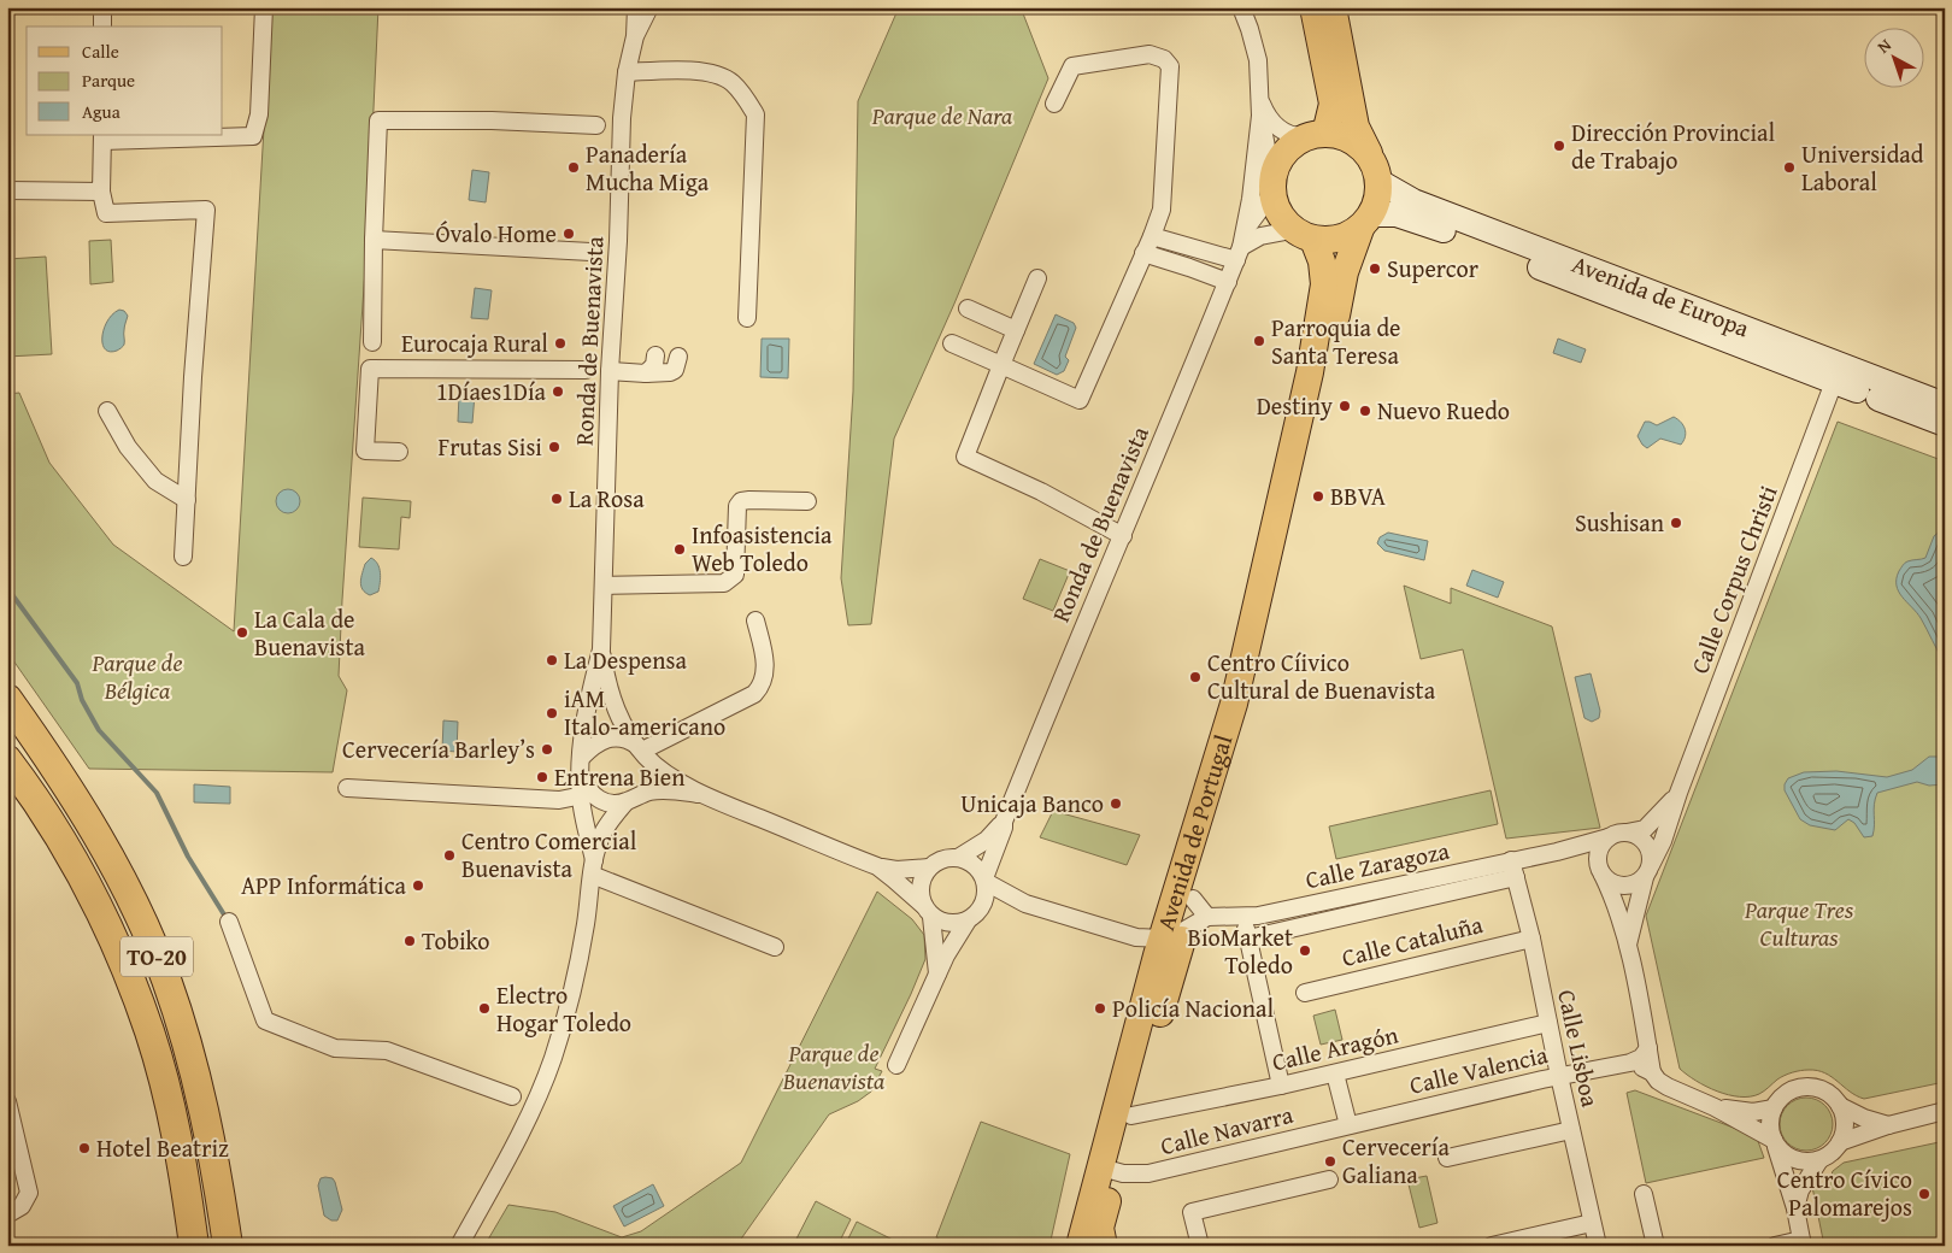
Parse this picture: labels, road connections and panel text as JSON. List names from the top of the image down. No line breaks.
{"streets":{"highway":["TO-20"],"main road":["Avenida de Europa","Avenida de Portugal"],"street":["Ronda de Buenavista","Calle Corpus Christi","Calle Zaragoza","Calle Cataluña","Calle Aragón","Calle Lisboa","Calle Valencia","Calle Navarra"]},"crossings":[["Avenida de Europa","Ronda de Buenavista"],["Avenida de Europa","Calle Corpus Christi"],["Avenida de Europa","Avenida de Portugal"],["Ronda de Buenavista","Avenida de Portugal"],["Calle Corpus Christi","Calle Zaragoza"],["Avenida de Portugal","Calle Zaragoza"],["Avenida de Portugal","Calle Aragón"],["Avenida de Portugal","Calle Navarra"],["Calle Zaragoza","Calle Lisboa"],["Calle Cataluña","Calle Lisboa"],["Calle Aragón","Calle Lisboa"],["Calle Lisboa","Calle Valencia"],["Calle Valencia","Calle Navarra"]],"parks":["Parque de Nara","Parque de Bélgica","Parque Tres Culturas","Parque de Buenavista"],"places":["Dirección Provincial de Trabajo","Panadería Mucha Miga","Universidad Laboral","Óvalo Home","Supercor","Parroquia de Santa Teresa","Eurocaja Rural","1Díaes1Día","Destiny","Nuevo Ruedo","Frutas Sisi","BBVA","La Rosa","Sushisan","Infoasistencia Web Toledo","La Cala de Buenavista","La Despensa","Centro Cíivico Cultural de Buenavista","iAM Italo-americano","Cervecería Barley’s","Entrena Bien","Unicaja Banco","Centro Comercial Buenavista","APP Informática","Tobiko","BioMarket Toledo","Electro Hogar Toledo","Policía Nacional","Hotel Beatriz","Cervecería Galiana","Centro Cívico Palomarejos"],"legend":["Calle","Parque","Agua"],"north":"top left"}
